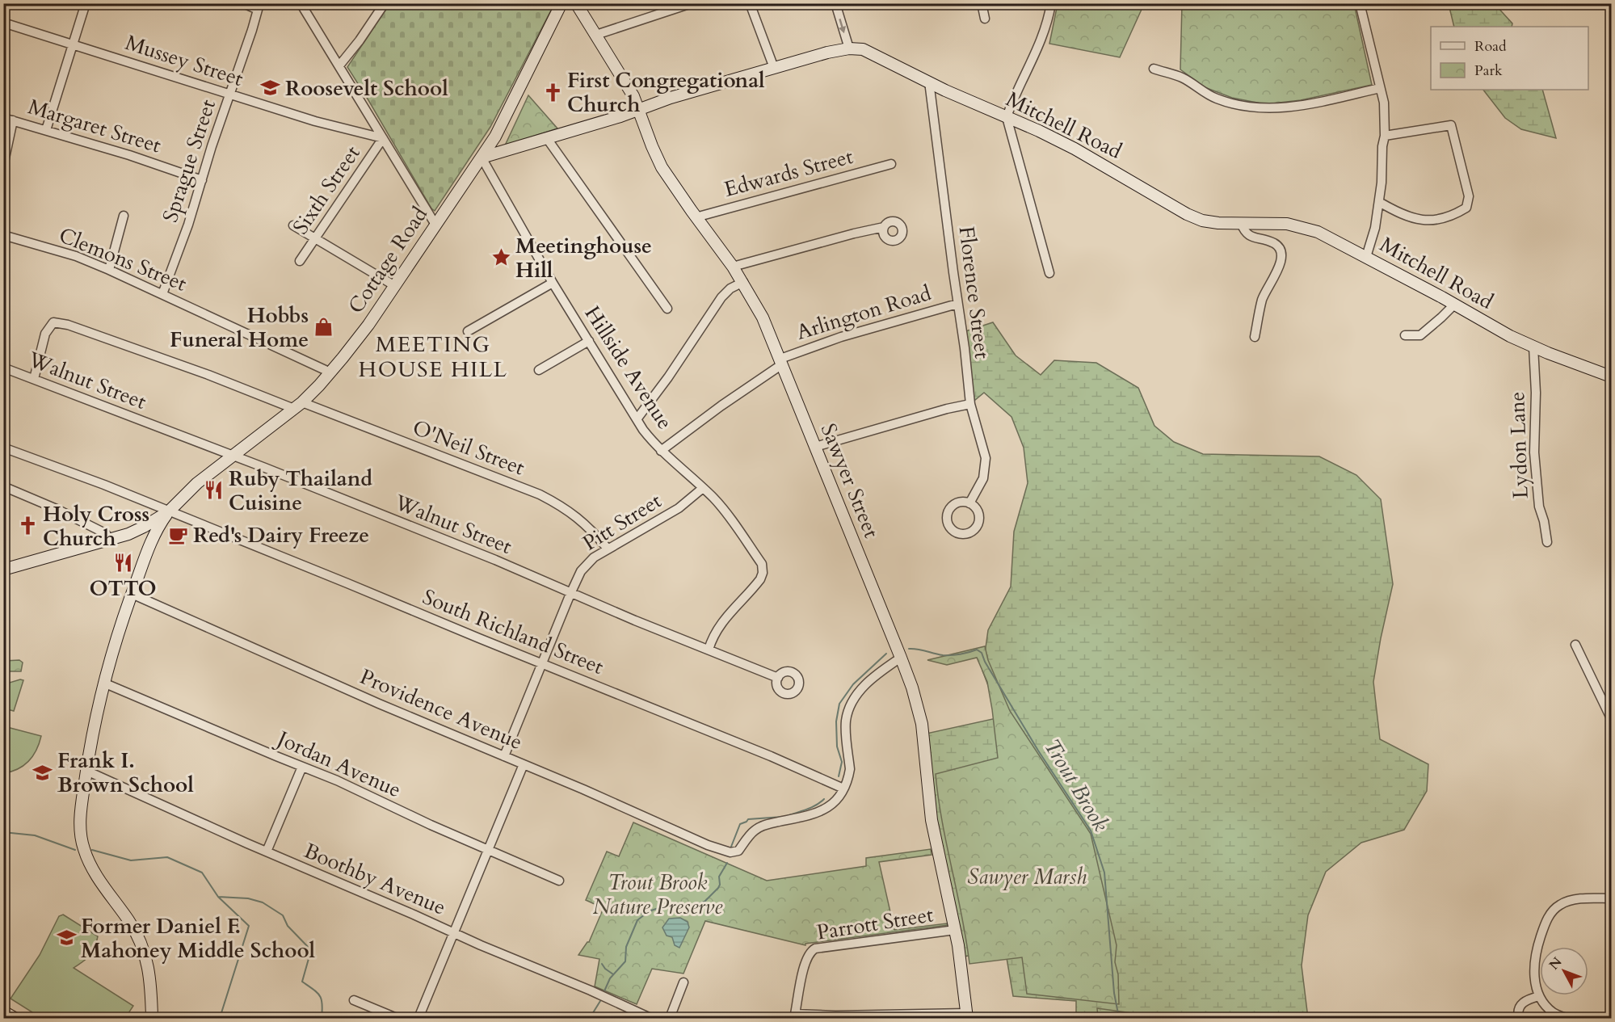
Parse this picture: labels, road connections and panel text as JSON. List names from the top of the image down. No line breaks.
{"streets":{"street":["Mussey Street","Mitchell Road","Margaret Street","Sprague Street","Edwards Street","Sixth Street","Clemons Street","Cottage Road","Florence Street","Arlington Road","Hillside Avenue","Walnut Street","Lydon Lane","O'Neil Street","Sawyer Street","Pitt Street","South Richland Street","Providence Avenue","Jordan Avenue","Boothby Avenue","Parrott Street"]},"crossings":[["Mussey Street","Sprague Street"],["Mussey Street","Sixth Street"],["Mitchell Road","Cottage Road"],["Mitchell Road","Florence Street"],["Mitchell Road","Hillside Avenue"],["Mitchell Road","Lydon Lane"],["Mitchell Road","Sawyer Street"],["Margaret Street","Sprague Street"],["Sprague Street","Clemons Street"],["Edwards Street","Sawyer Street"],["Clemons Street","Cottage Road"],["Cottage Road","Hillside Avenue"],["Cottage Road","Walnut Street"],["Cottage Road","O'Neil Street"],["Cottage Road","South Richland Street"],["Florence Street","Arlington Road"],["Arlington Road","Hillside Avenue"],["Arlington Road","Sawyer Street"],["Hillside Avenue","Walnut Street"],["Hillside Avenue","Pitt Street"],["Walnut Street","O'Neil Street"],["Walnut Street","Pitt Street"],["O'Neil Street","Pitt Street"],["Sawyer Street","Parrott Street"],["Pitt Street","South Richland Street"],["Pitt Street","Providence Avenue"],["South Richland Street","Providence Avenue"]],"districts":["MEETING HOUSE HILL"],"water":["Trout Brook"],"parks":["Sawyer Marsh","Trout Brook Nature Preserve"],"places":{"school or university":["Roosevelt School","Frank I. Brown School","Former Daniel F. Mahoney Middle School"],"church":["First Congregational Church","Holy Cross Church"],"place":["Meetinghouse Hill"],"shop":["Hobbs Funeral Home"],"restaurant":["Ruby Thailand Cuisine","OTTO"],"cafe":["Red's Dairy Freeze"]},"legend":["Road","Park"],"north":"top left"}
